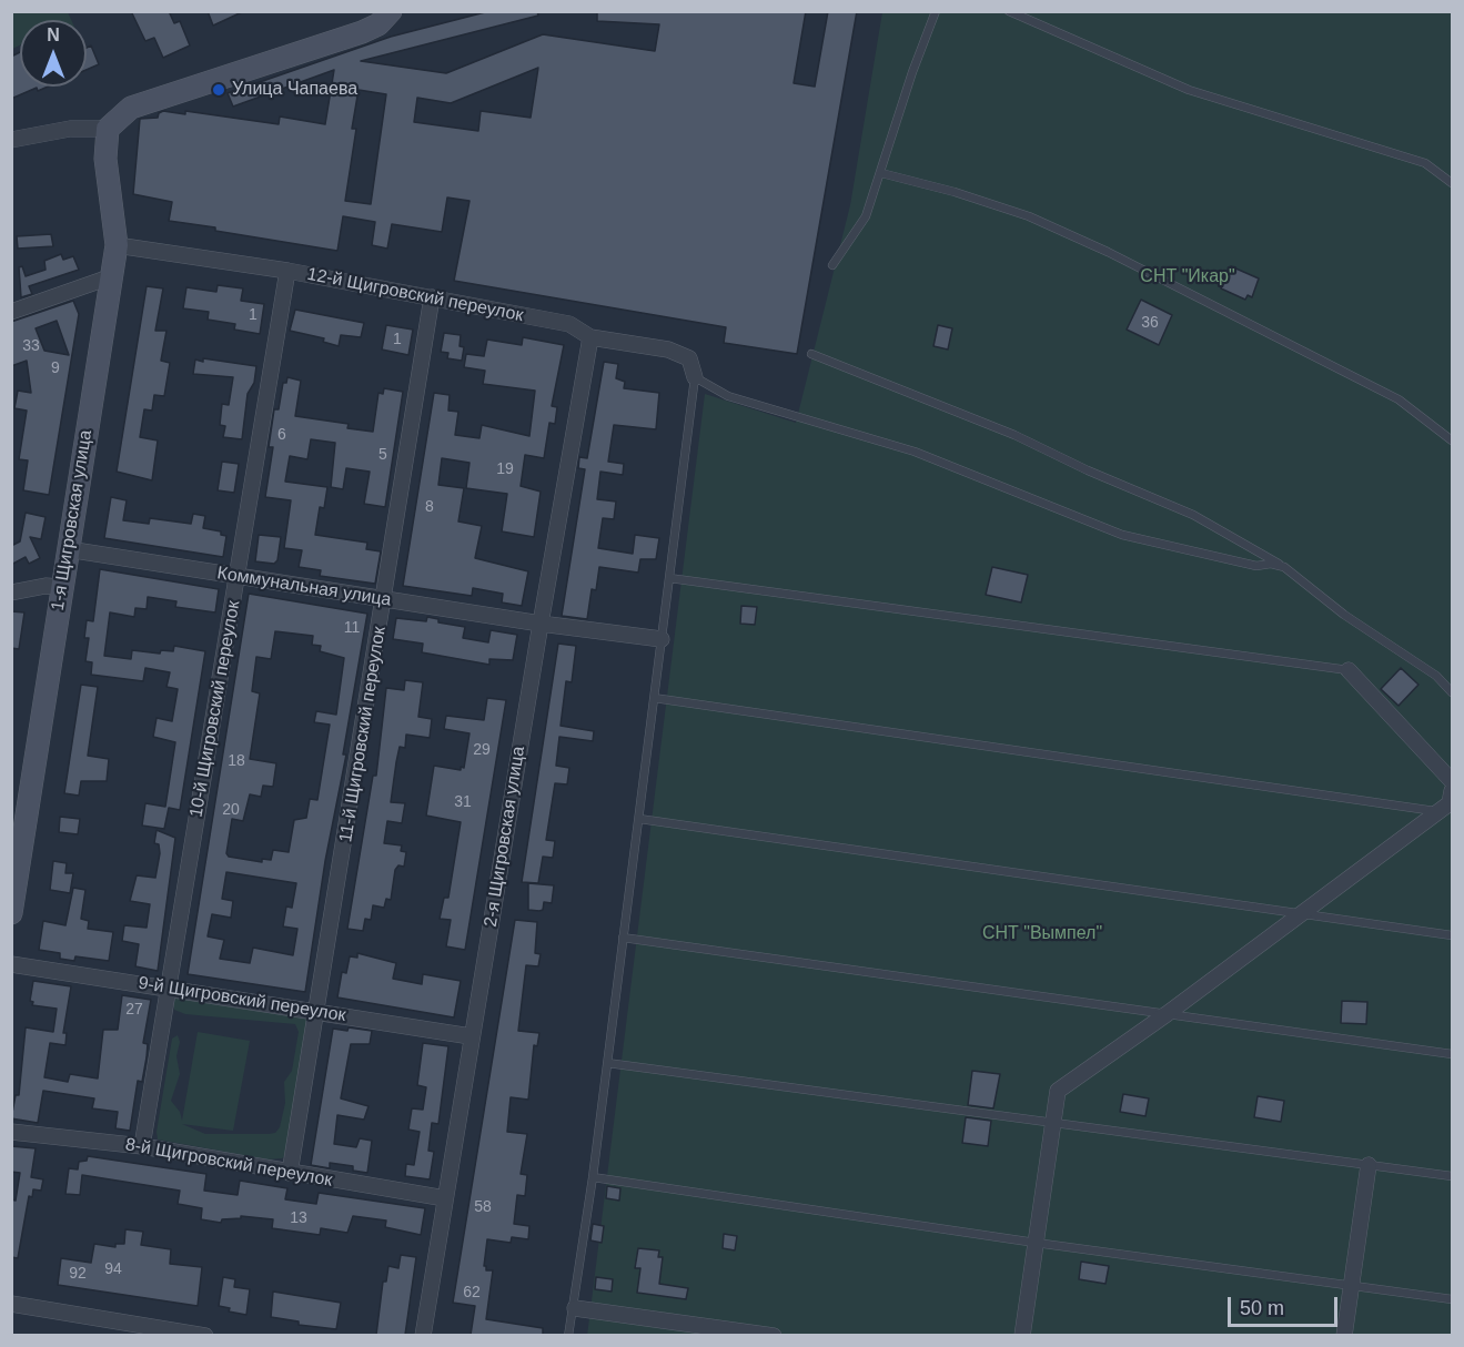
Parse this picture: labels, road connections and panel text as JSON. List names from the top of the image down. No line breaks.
{"streets":{"street":["12-й Щигровский переулок","1-я Щигровская улица","Коммунальная улица","10-й Щигровский переулок","11-й Щигровский переулок","2-я Щигровская улица","9-й Щигровский переулок","8-й Щигровский переулок"]},"crossings":[["12-й Щигровский переулок","1-я Щигровская улица"],["12-й Щигровский переулок","10-й Щигровский переулок"],["12-й Щигровский переулок","11-й Щигровский переулок"],["12-й Щигровский переулок","2-я Щигровская улица"],["1-я Щигровская улица","Коммунальная улица"],["Коммунальная улица","10-й Щигровский переулок"],["Коммунальная улица","11-й Щигровский переулок"],["Коммунальная улица","2-я Щигровская улица"],["10-й Щигровский переулок","9-й Щигровский переулок"],["10-й Щигровский переулок","8-й Щигровский переулок"],["11-й Щигровский переулок","9-й Щигровский переулок"],["11-й Щигровский переулок","8-й Щигровский переулок"],["2-я Щигровская улица","9-й Щигровский переулок"],["2-я Щигровская улица","8-й Щигровский переулок"]],"parks":["СНТ \"Икар\"","СНТ \"Вымпел\""],"places":["Улица Чапаева"],"house_numbers":["1","36","1","33","9","6","5","19","8","11","29","18","31","20","27","58","13","94","92","62"],"scale_bar":"50 m","north":"top"}
